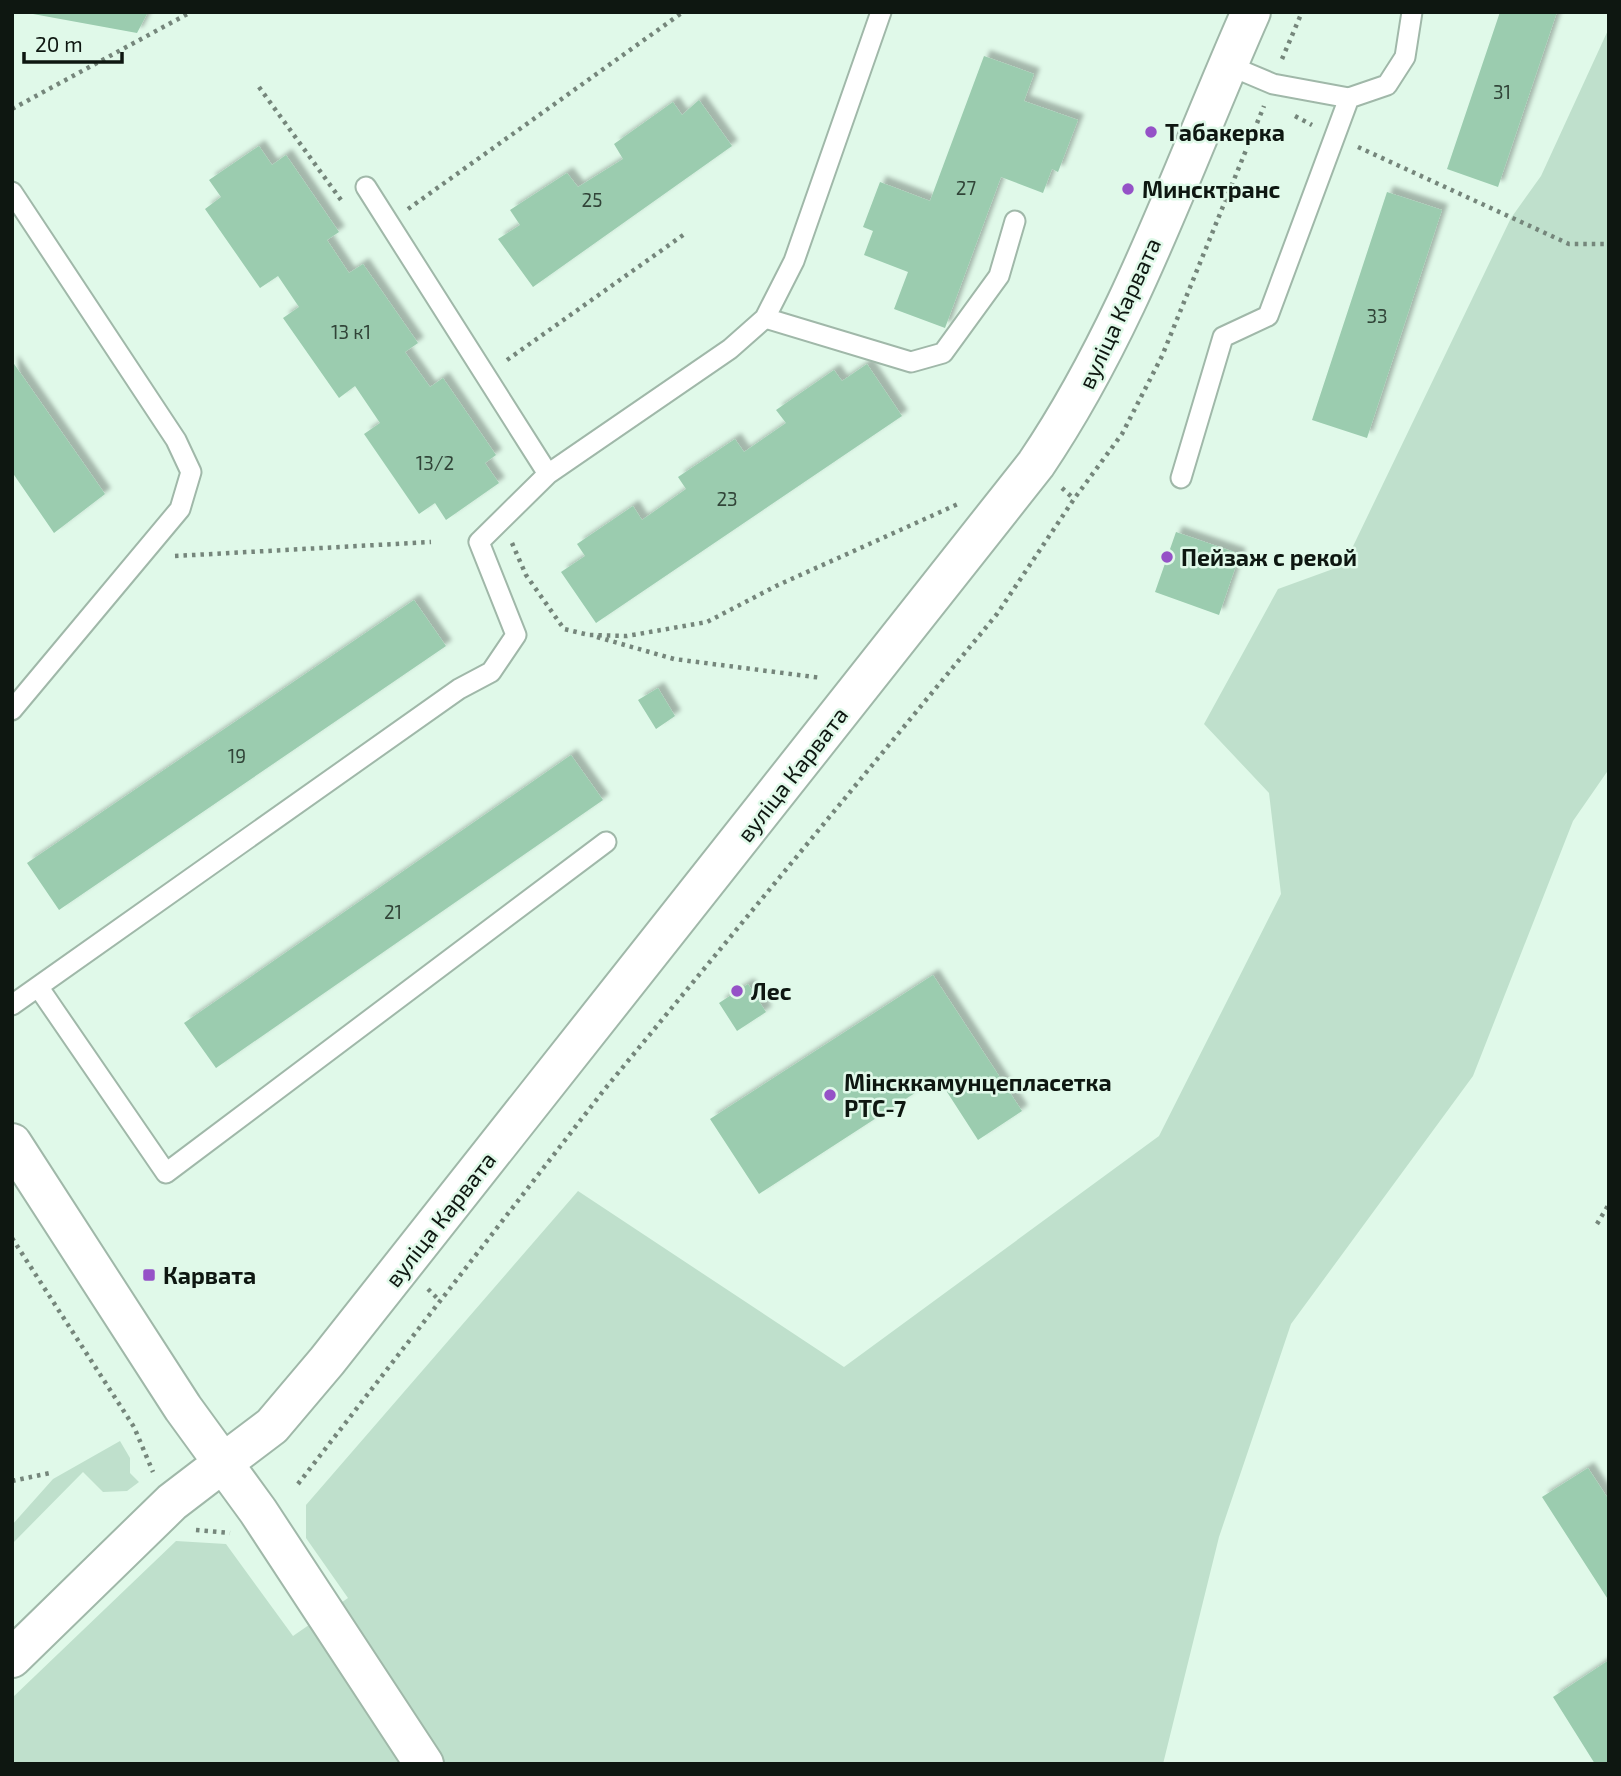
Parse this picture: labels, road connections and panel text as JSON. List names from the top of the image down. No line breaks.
{"streets":{"street":["вуліца Карвата"]},"places":{"other":["Табакерка","Минсктранс","Пейзаж с рекой","Лес","Мінсккамунцепласетка РТС-7"],"transit":["Карвата"]},"house_numbers":["31","27","25","33","13 к1","13/2","23","19","21"],"scale_bar":"20 m"}
